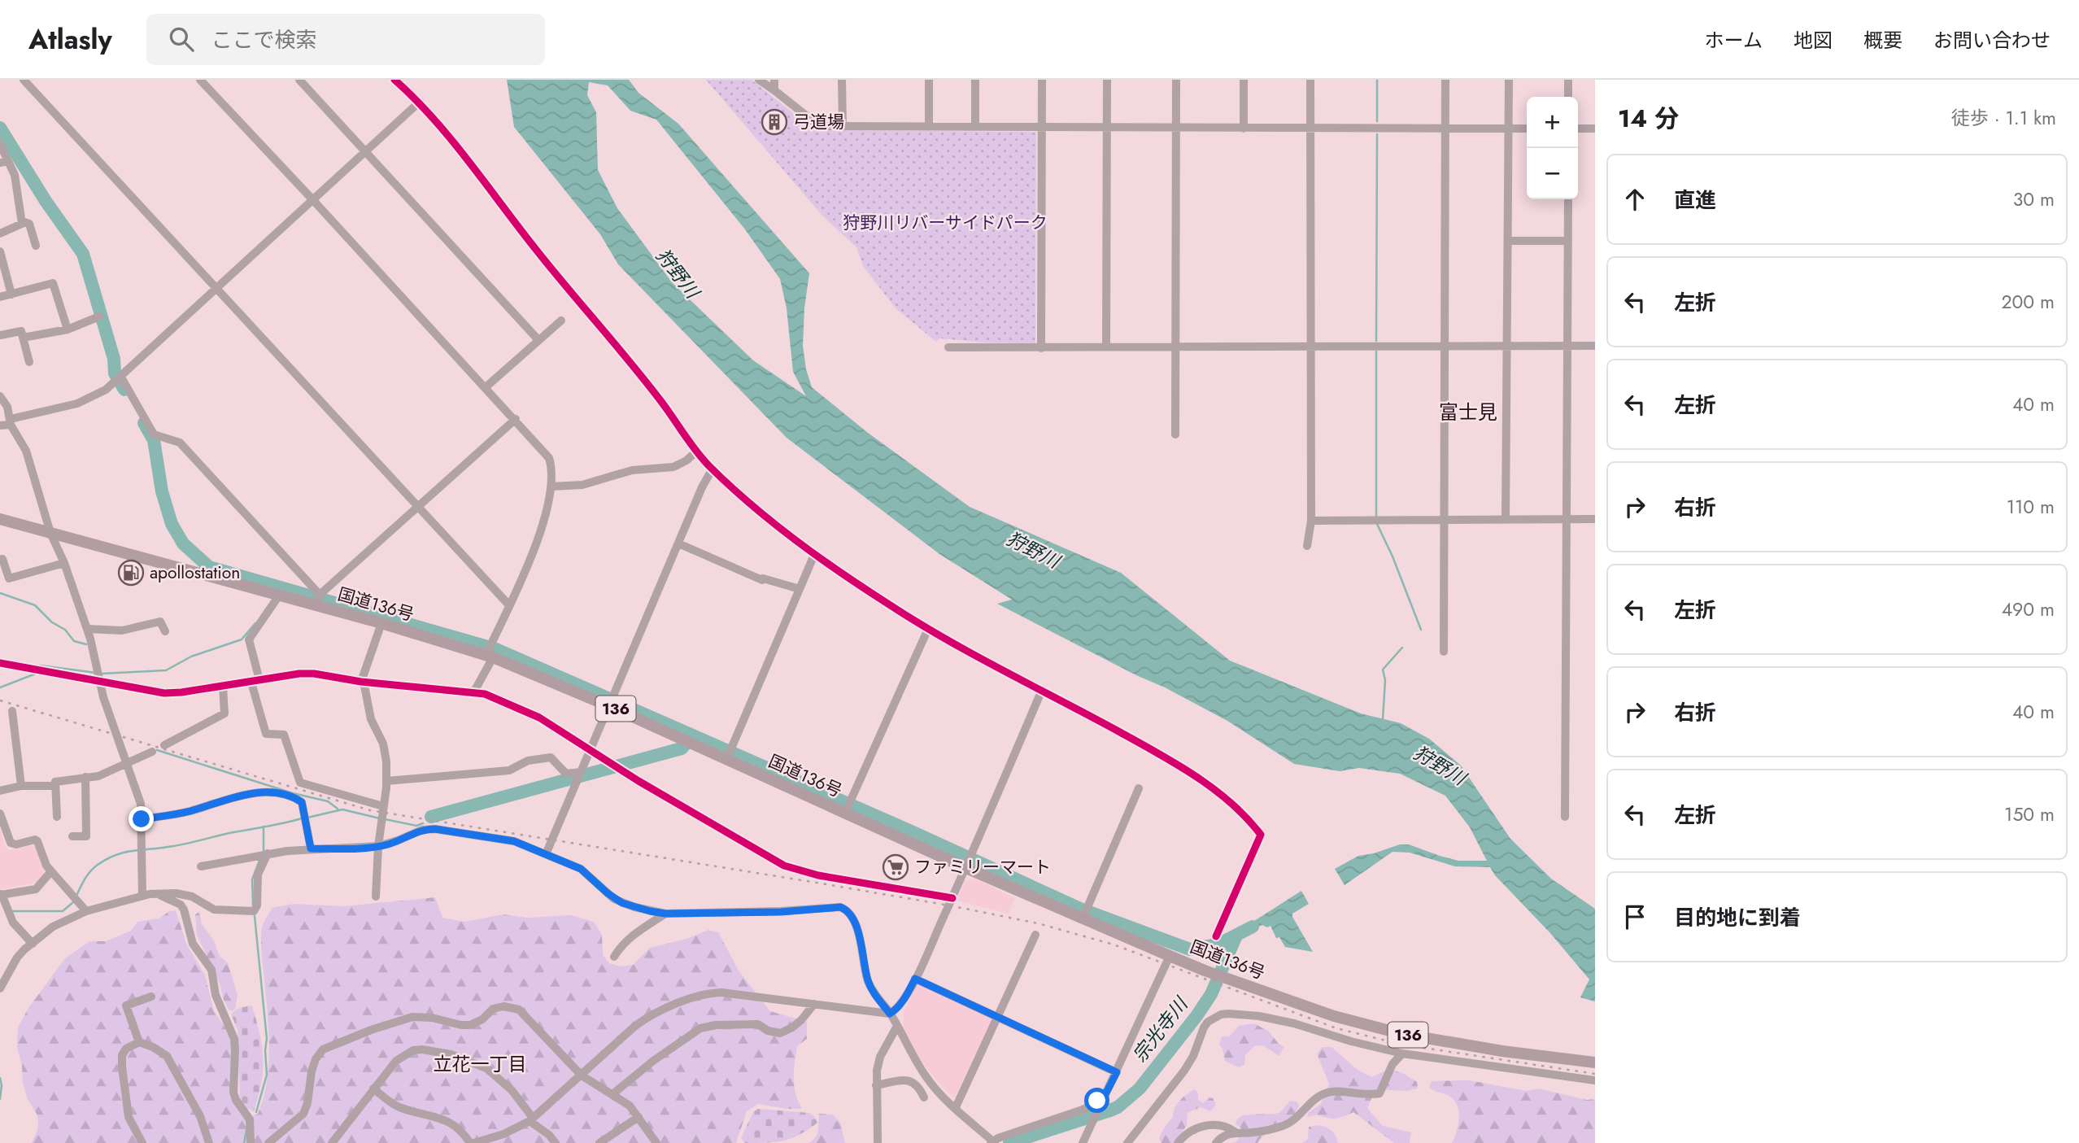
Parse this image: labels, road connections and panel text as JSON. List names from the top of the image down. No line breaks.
{"streets":{"highway":["国道136号","136"]},"districts":["富士見","立花一丁目"],"water":["狩野川","宗光寺川"],"parks":["狩野川リバーサイドパーク"],"places":{"building":["弓道場"],"fuel station":["apollostation"],"supermarket":["ファミリーマート"]},"page":{"header":"Atlasly","search":"ここで検索","nav":["ホーム","地図","概要","お問い合わせ"],"heading":["14 分","徒歩 · 1.1 km"],"map_buttons":["+","−"],"list":[["直進","30 m"],["左折","200 m"],["左折","40 m"],["右折","110 m"],["左折","490 m"],["右折","40 m"],["左折","150 m"],"目的地に到着"]}}
